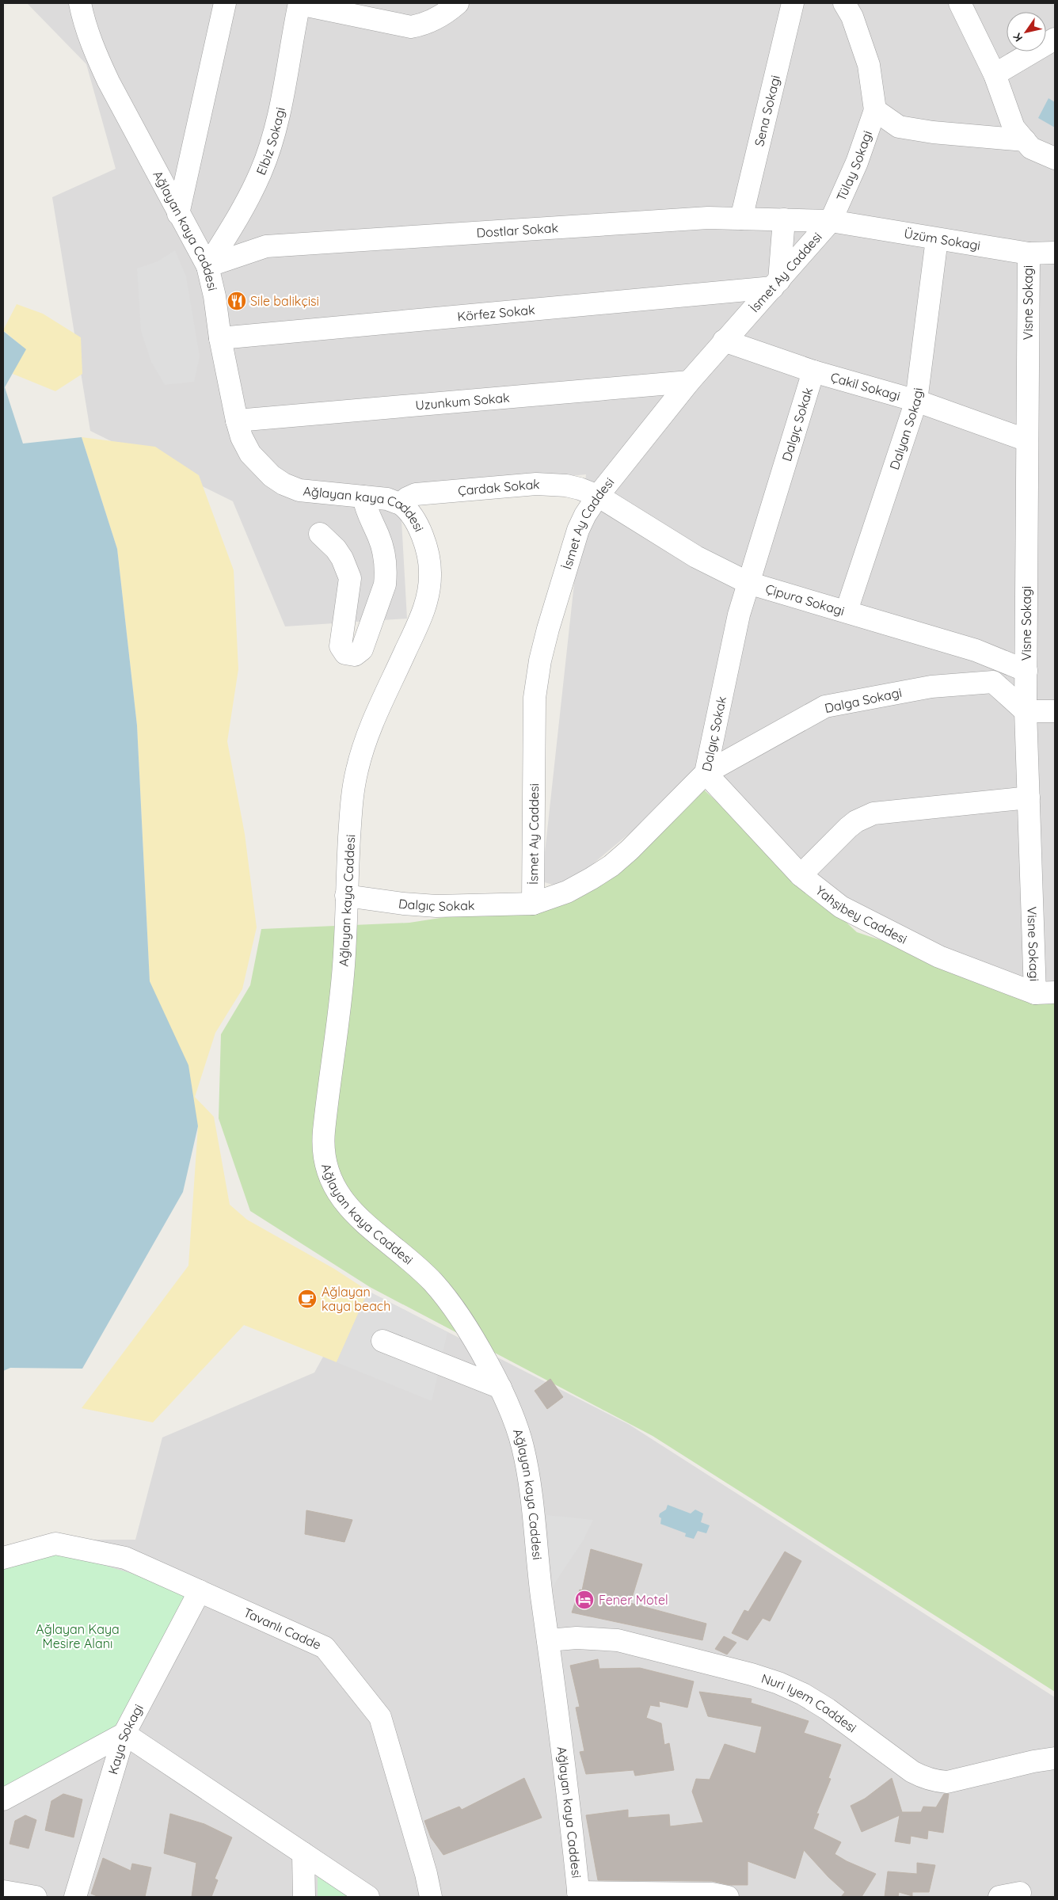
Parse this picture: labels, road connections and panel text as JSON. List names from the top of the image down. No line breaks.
{"streets":{"street":["Sena Sokagi","Elbiz Sokagi","Tülay Sokagi","Dostlar Sokak","Ağlayan kaya Caddesi","Üzüm Sokagi","İsmet Ay Caddesi","Visne Sokagi","Körfez Sokak","Çakil Sokagi","Uzunkum Sokak","Dalgıç Sokak","Dalyan Sokagi","Çardak Sokak","Çipura Sokagi","Dalga Sokagi","Yahşibey Caddesi","Tavanlı Cadde","Nuri Iyem Caddesi","Kaya Sokagi"]},"crossings":[["Sena Sokagi","Dostlar Sokak"],["Elbiz Sokagi","Dostlar Sokak"],["Elbiz Sokagi","Ağlayan kaya Caddesi"],["Tülay Sokagi","Dostlar Sokak"],["Tülay Sokagi","Üzüm Sokagi"],["Tülay Sokagi","İsmet Ay Caddesi"],["Dostlar Sokak","Ağlayan kaya Caddesi"],["Dostlar Sokak","Üzüm Sokagi"],["Dostlar Sokak","İsmet Ay Caddesi"],["Ağlayan kaya Caddesi","Körfez Sokak"],["Ağlayan kaya Caddesi","Uzunkum Sokak"],["Ağlayan kaya Caddesi","Dalgıç Sokak"],["Ağlayan kaya Caddesi","Çardak Sokak"],["Ağlayan kaya Caddesi","Nuri Iyem Caddesi"],["Üzüm Sokagi","İsmet Ay Caddesi"],["Üzüm Sokagi","Visne Sokagi"],["Üzüm Sokagi","Dalyan Sokagi"],["İsmet Ay Caddesi","Körfez Sokak"],["İsmet Ay Caddesi","Çakil Sokagi"],["İsmet Ay Caddesi","Uzunkum Sokak"],["İsmet Ay Caddesi","Dalgıç Sokak"],["İsmet Ay Caddesi","Çardak Sokak"],["İsmet Ay Caddesi","Çipura Sokagi"],["Visne Sokagi","Çakil Sokagi"],["Visne Sokagi","Çipura Sokagi"],["Visne Sokagi","Dalga Sokagi"],["Visne Sokagi","Yahşibey Caddesi"],["Çakil Sokagi","Dalgıç Sokak"],["Çakil Sokagi","Dalyan Sokagi"],["Dalgıç Sokak","Çipura Sokagi"],["Dalgıç Sokak","Dalga Sokagi"],["Dalgıç Sokak","Yahşibey Caddesi"],["Dalyan Sokagi","Çipura Sokagi"],["Çardak Sokak","Çipura Sokagi"],["Dalga Sokagi","Yahşibey Caddesi"],["Tavanlı Cadde","Kaya Sokagi"]],"parks":["Ağlayan Kaya Mesire Alanı"],"places":{"restaurant":["Sile balikçisi"],"cafe":["Ağlayan kaya beach"],"hotel":["Fener Motel"]},"north":"bottom left"}
